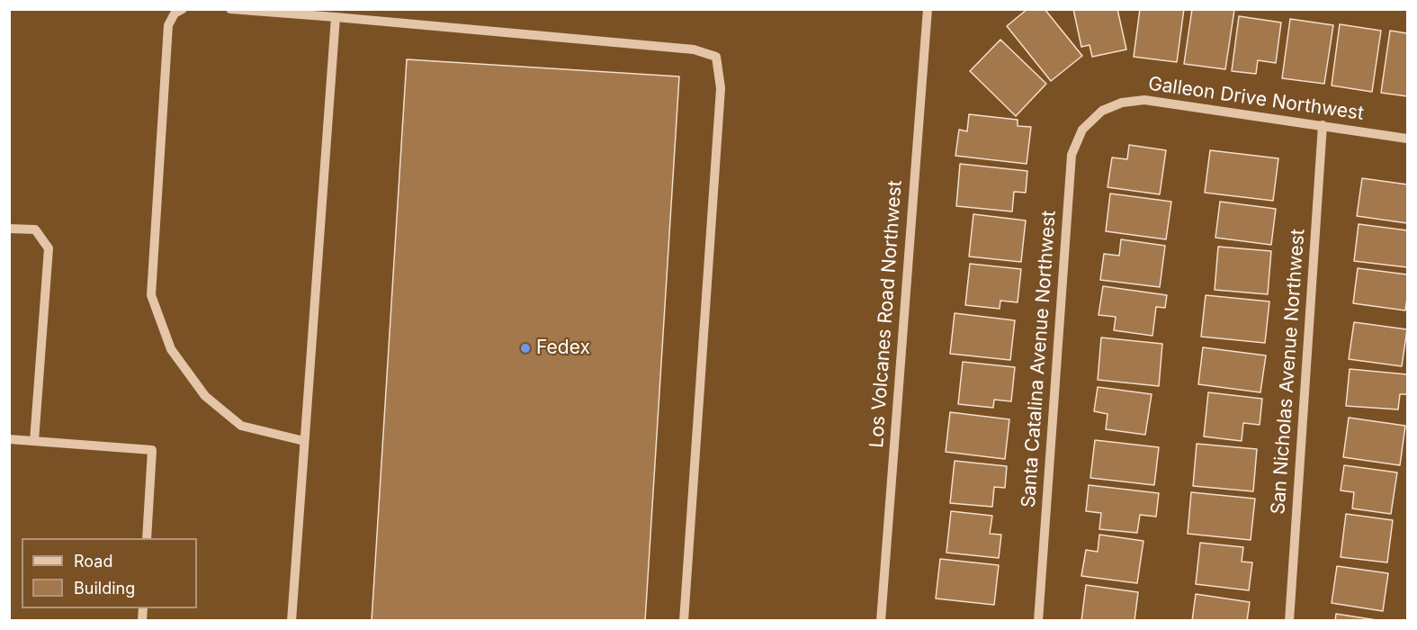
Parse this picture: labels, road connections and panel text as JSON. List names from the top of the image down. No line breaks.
{"streets":{"street":["Galleon Drive Northwest","Los Volcanes Road Northwest","Santa Catalina Avenue Northwest","San Nicholas Avenue Northwest"]},"crossings":[["Galleon Drive Northwest","Santa Catalina Avenue Northwest"],["Galleon Drive Northwest","San Nicholas Avenue Northwest"]],"places":["Fedex"],"legend":["Road","Building"]}
